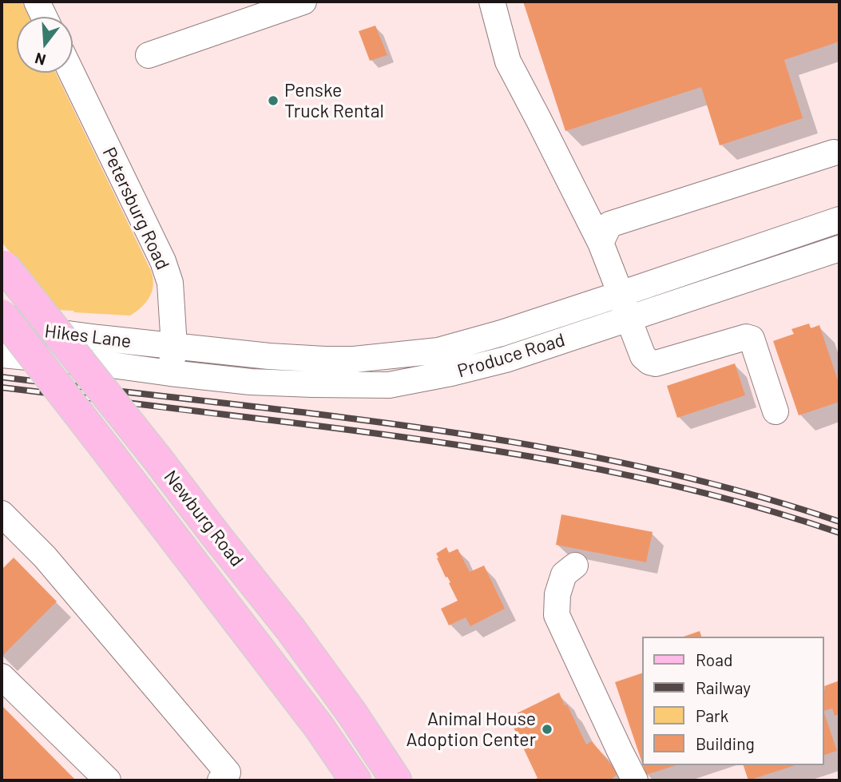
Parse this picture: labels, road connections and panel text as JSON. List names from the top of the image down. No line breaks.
{"streets":{"main road":["Newburg Road"],"street":["Petersburg Road","Hikes Lane","Produce Road"]},"crossings":[["Petersburg Road","Hikes Lane"],["Petersburg Road","Produce Road"],["Hikes Lane","Produce Road"]],"places":["Penske Truck Rental","Animal House Adoption Center"],"legend":["Road","Railway","Park","Building"],"north":"bottom"}
